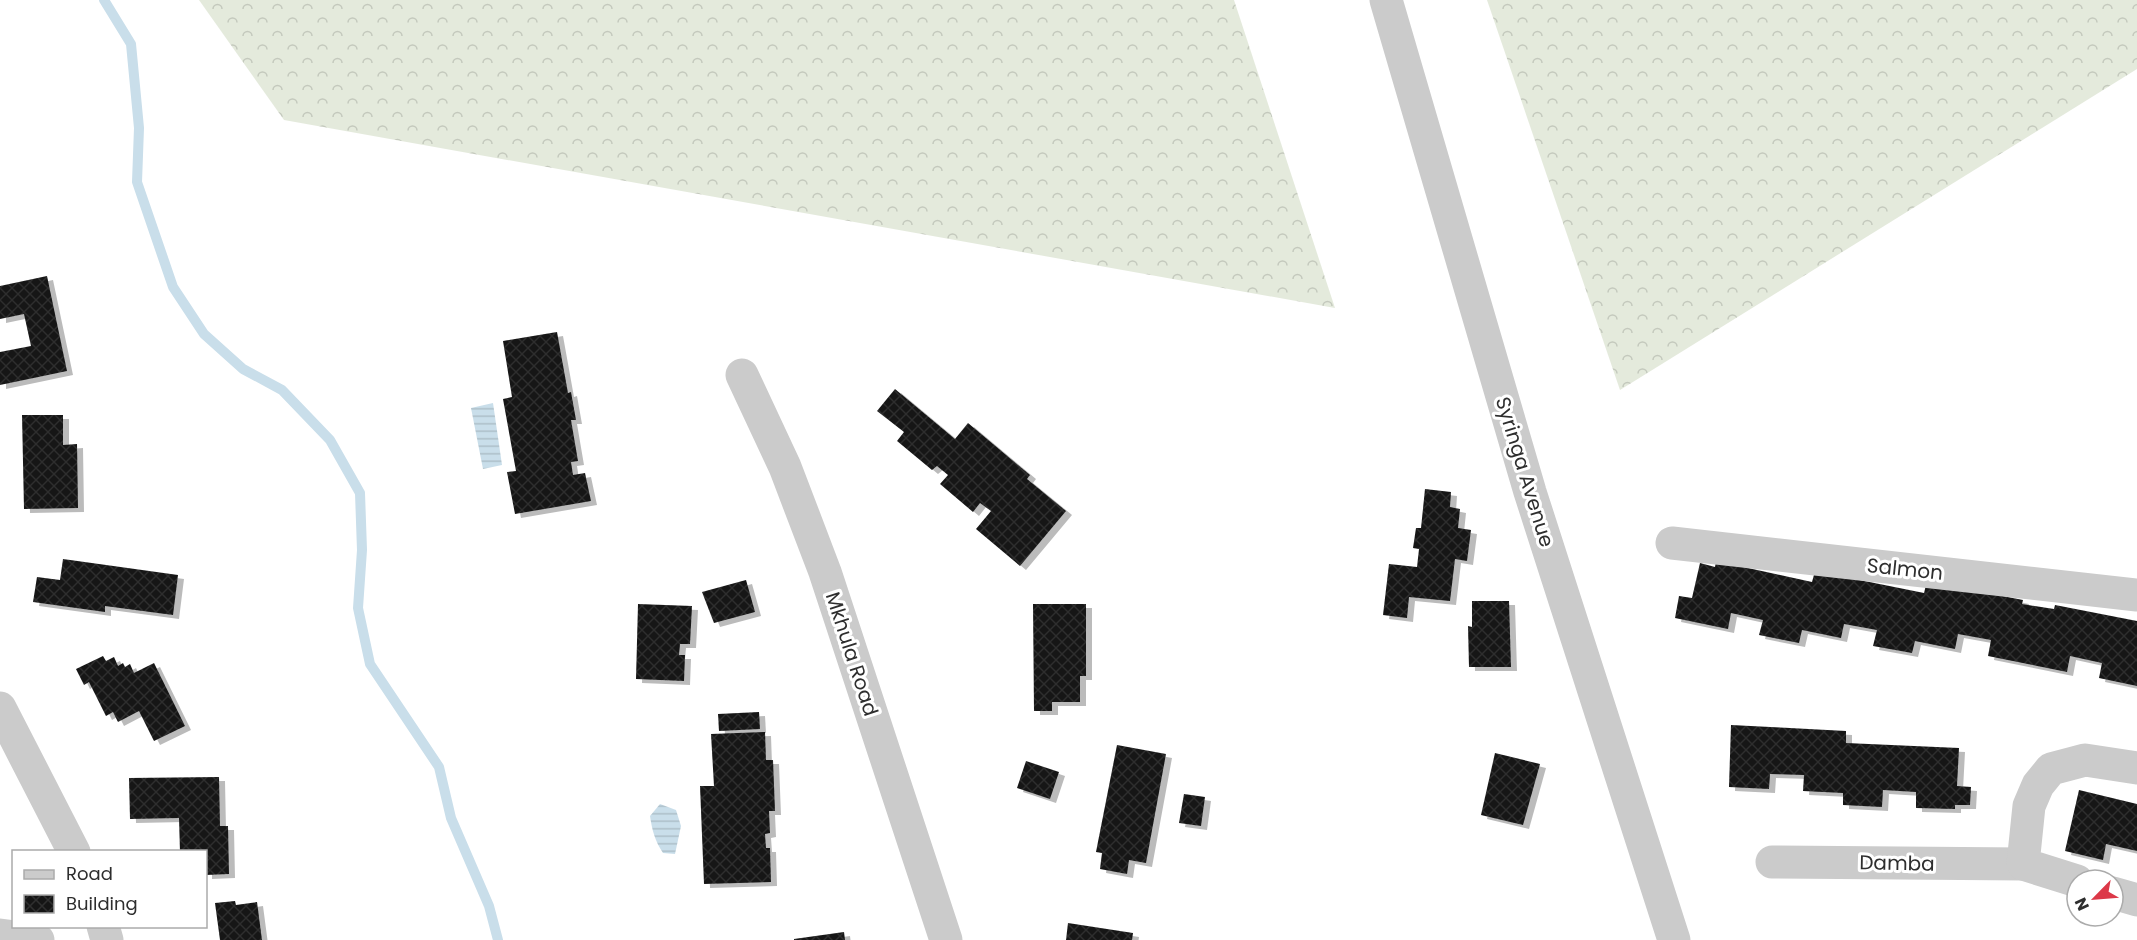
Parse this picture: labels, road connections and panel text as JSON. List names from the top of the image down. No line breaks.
{"streets":{"street":["Syringa Avenue","Salmon","Mkhula Road","Damba"]},"legend":["Road","Building"],"north":"bottom left"}
